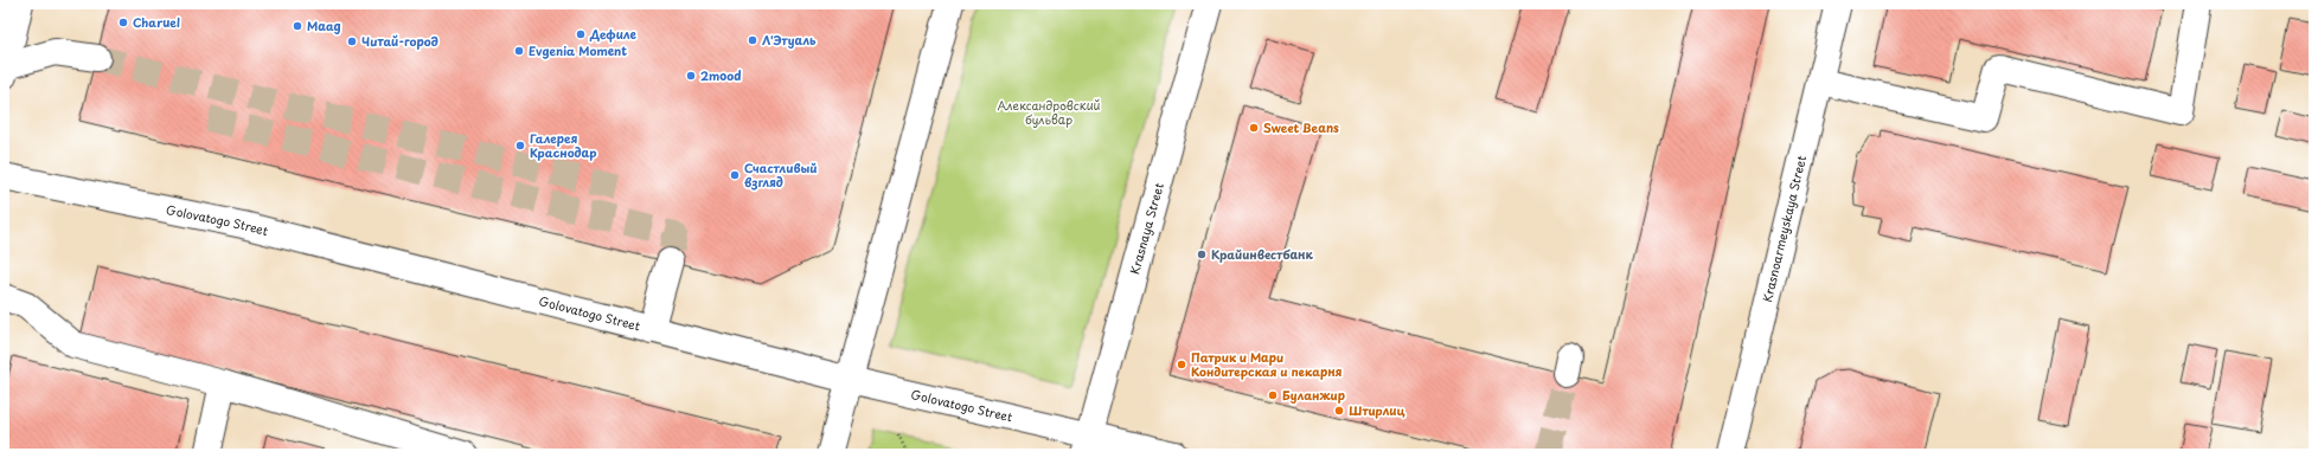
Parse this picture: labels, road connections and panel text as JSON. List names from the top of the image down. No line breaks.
{"streets":{"main road":["Golovatogo Street","Krasnaya Street","Krasnoarmeyskaya Street"]},"crossings":[["Golovatogo Street","Krasnaya Street"]],"parks":["Александровский бульвар"],"places":["Charuel","Maag","Дефиле","Л'Этуаль","Читай-город","Evgenia Moment","2mood","Sweet Beans","Галерея Краснодар","Счастливый взгляд","Крайинвестбанк","Патрик и Мари Кондитерская и пекарня","Буланжир","Штирлиц"]}
